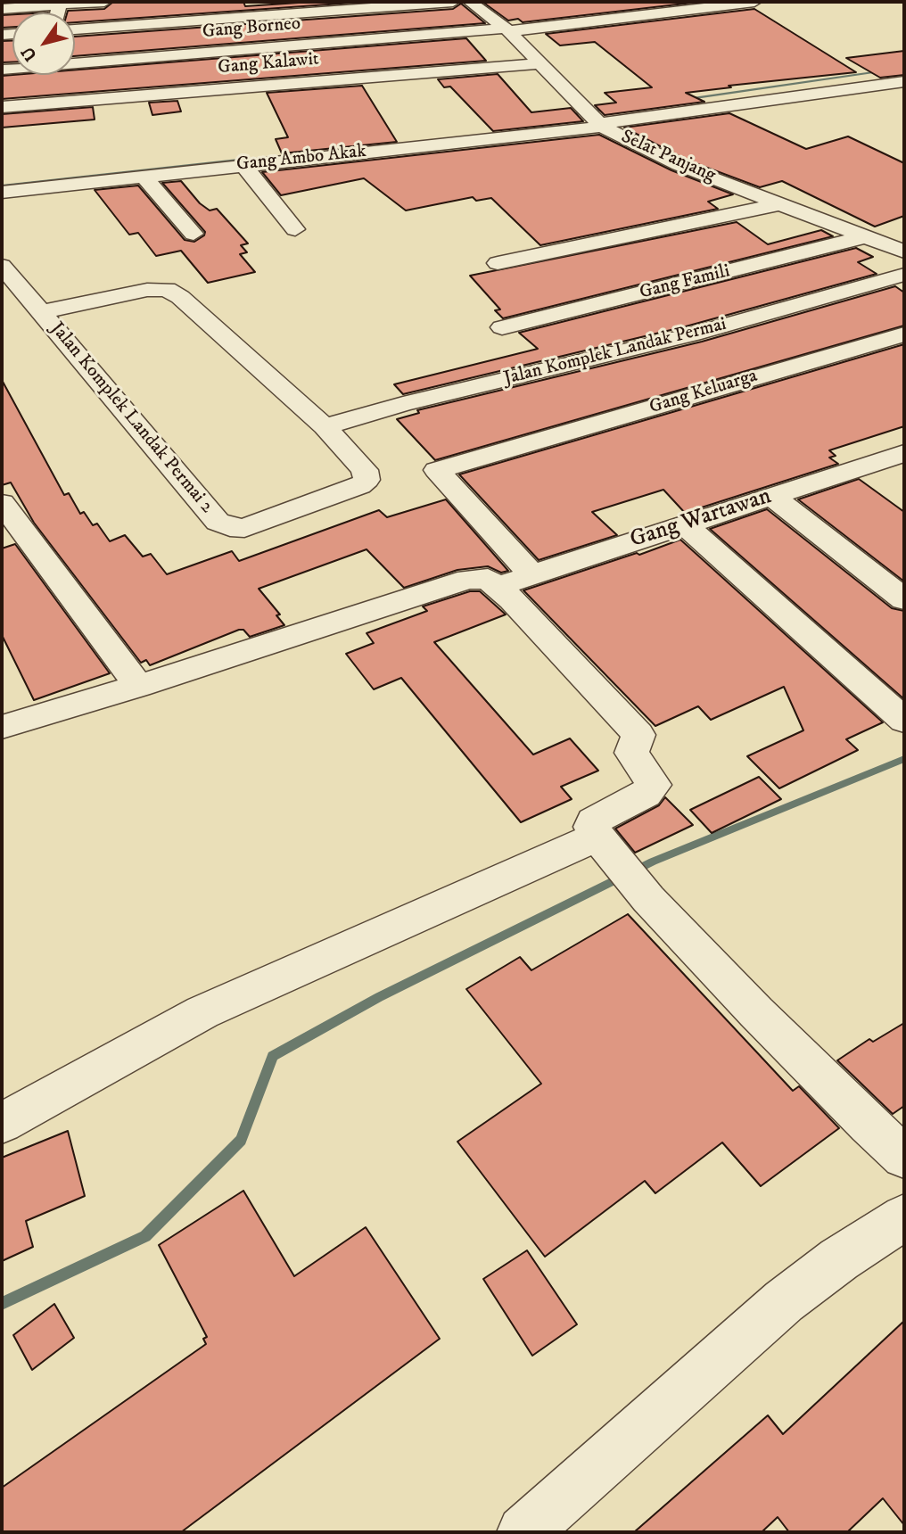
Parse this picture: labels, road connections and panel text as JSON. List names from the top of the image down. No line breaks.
{"streets":{"street":["Gang Borneo","Gang Kalawit","Selat Panjang","Gang Ambo Akak","Gang Famili","Jalan Komplek Landak Permai","Gang Keluarga","Jalan Komplek Landak Permai 2","Gang Wartawan"]},"crossings":[["Gang Borneo","Selat Panjang"],["Gang Kalawit","Selat Panjang"],["Selat Panjang","Gang Ambo Akak"],["Selat Panjang","Gang Famili"],["Jalan Komplek Landak Permai","Jalan Komplek Landak Permai 2"],["Gang Keluarga","Gang Wartawan"]],"north":"bottom left"}
